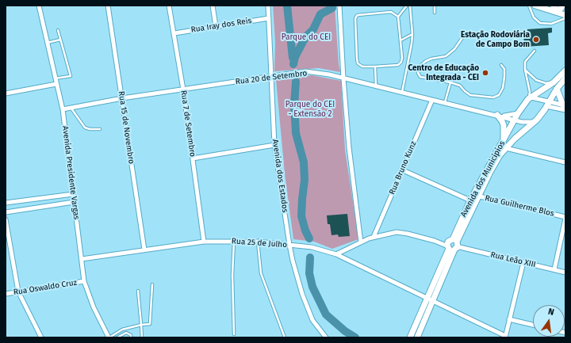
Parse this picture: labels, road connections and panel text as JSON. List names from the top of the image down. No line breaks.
{"streets":{"main road":["Avenida dos Municípios"],"street":["Rua Iray dos Reis","Rua 20 de Setembro","Rua 7 de Setembro","Rua 15 de Novembro","Rua Bruno Kunz","Avenida Presidente Vargas","Avenida dos Estados","Rua Guilherme Blos","Rua 25 de Julho","Rua Leão XIII","Rua Oswaldo Cruz"]},"crossings":[["Rua Iray dos Reis","Rua 7 de Setembro"],["Rua Iray dos Reis","Avenida dos Estados"],["Rua 20 de Setembro","Rua 7 de Setembro"],["Rua 20 de Setembro","Rua 15 de Novembro"],["Rua 20 de Setembro","Rua Bruno Kunz"],["Rua 20 de Setembro","Avenida Presidente Vargas"],["Rua 20 de Setembro","Avenida dos Estados"],["Rua 20 de Setembro","Avenida dos Municípios"],["Rua 7 de Setembro","Rua 25 de Julho"],["Rua 15 de Novembro","Rua 25 de Julho"],["Rua Bruno Kunz","Rua Leão XIII"],["Avenida Presidente Vargas","Rua 25 de Julho"],["Avenida Presidente Vargas","Rua Oswaldo Cruz"],["Avenida dos Estados","Rua 25 de Julho"],["Avenida dos Municípios","Rua Guilherme Blos"],["Avenida dos Municípios","Rua 25 de Julho"],["Avenida dos Municípios","Rua Leão XIII"],["Rua 25 de Julho","Rua Leão XIII"]],"parks":["Parque do CEI","Parque do CEI - Extensão 2"],"places":["Estação Rodoviária de Campo Bom","Centro de Educação Integrada - CEI"],"north":"top"}
